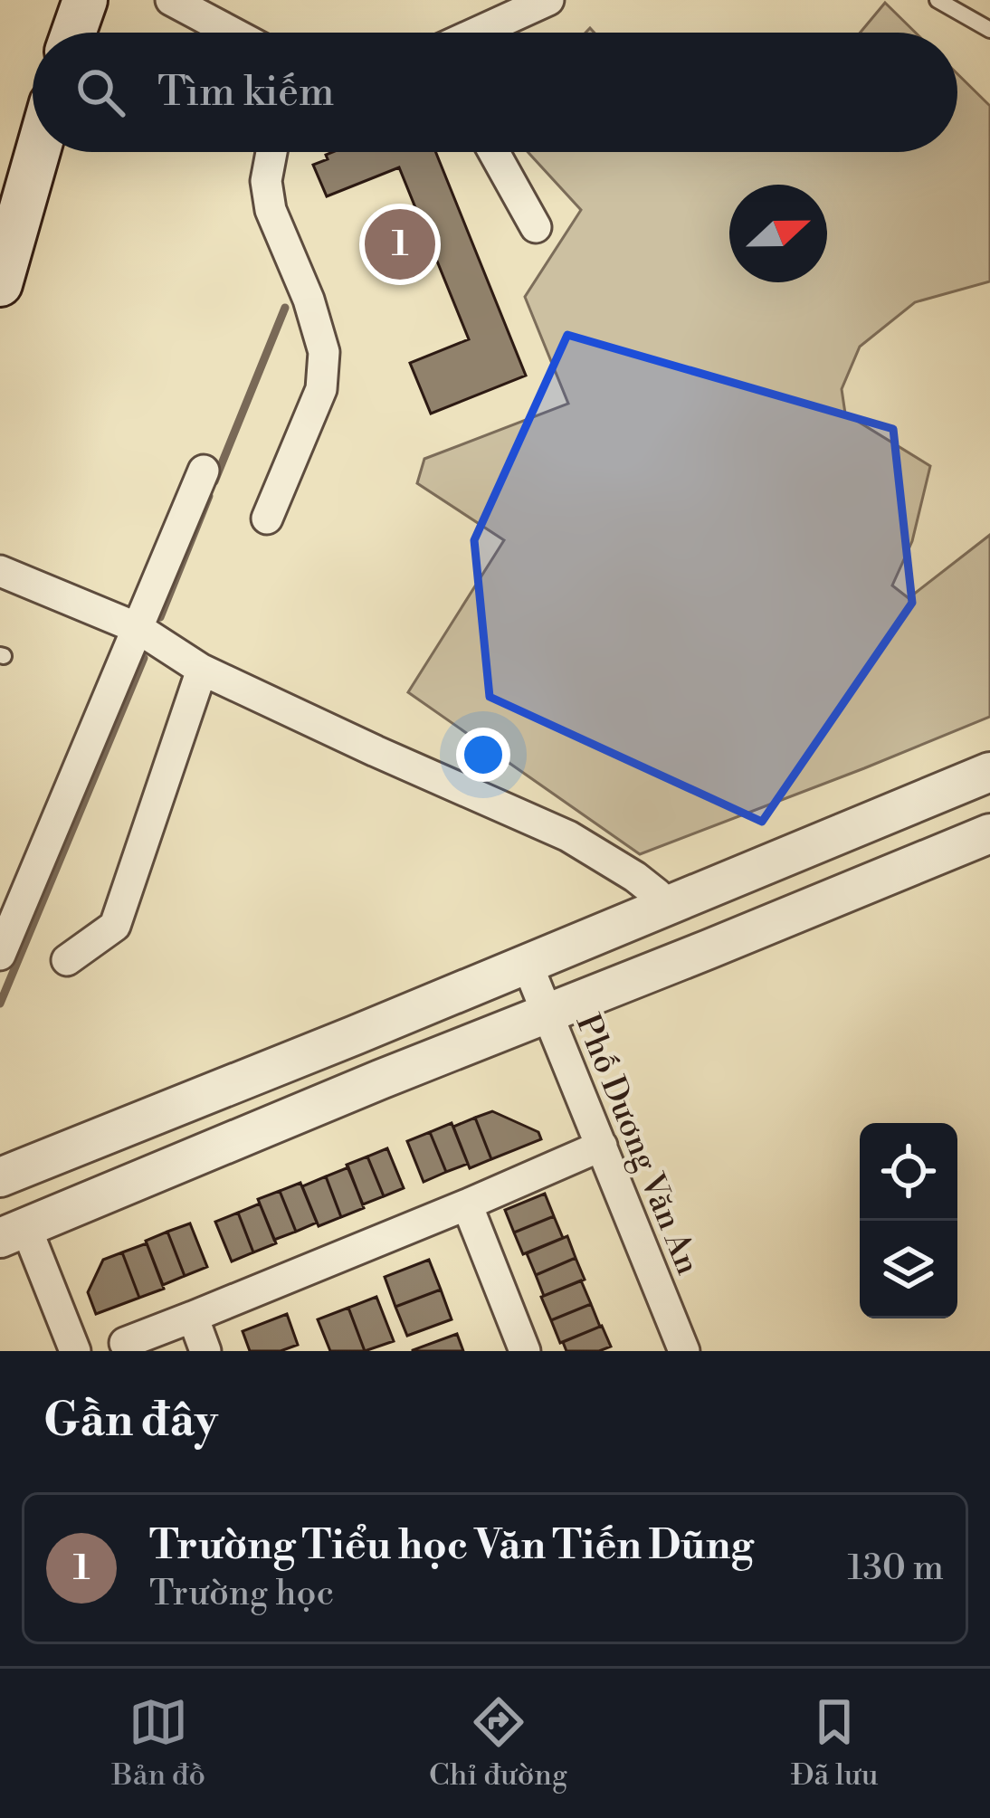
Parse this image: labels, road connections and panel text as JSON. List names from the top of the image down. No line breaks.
{"streets":{"street":["Phố Dương Văn An"]},"north":"right","page":{"search":"Tìm kiếm","pins":"1","heading":"Gần đây","list":[{"mark":"1","name":"Trường Tiểu học Văn Tiến Dũng","note":"Trường học","value":"130 m"}],"nav":["Bản đồ","Chỉ đường","Đã lưu"]}}
